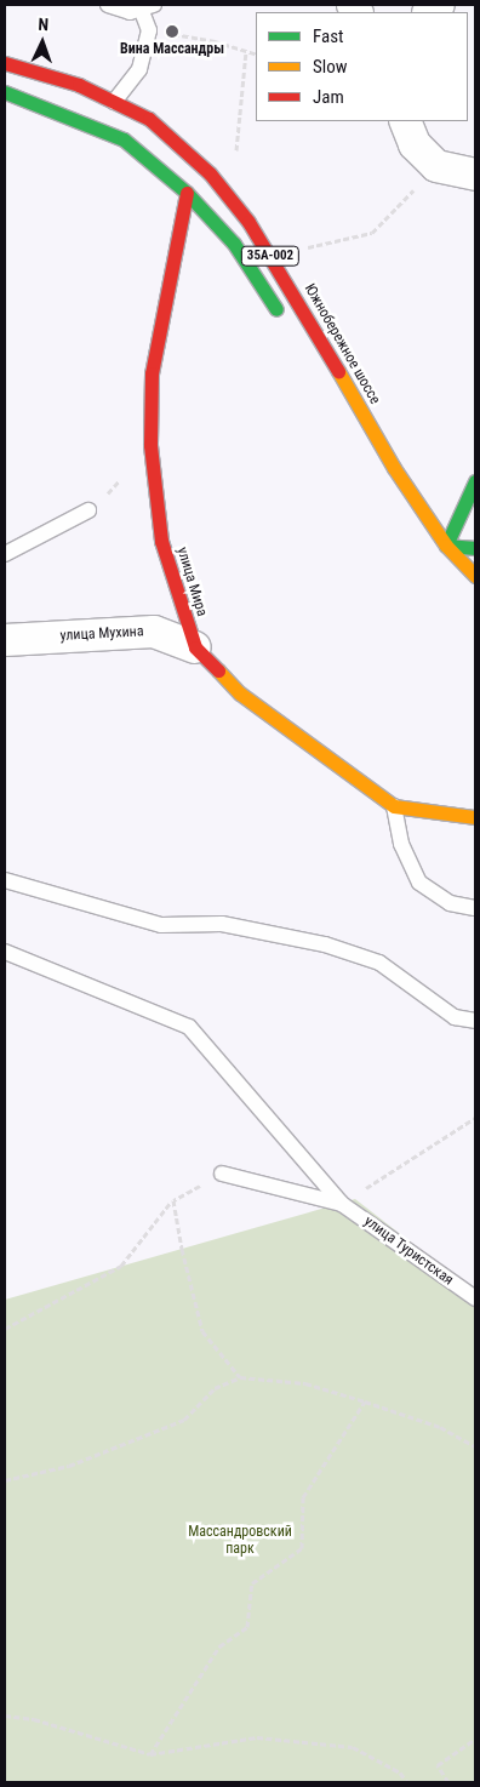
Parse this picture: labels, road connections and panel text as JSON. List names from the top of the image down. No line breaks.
{"streets":{"main road":["35А-002","Южнобережное шоссе","улица Мира"],"street":["улица Мухина"],"lane":["улица Туристская"]},"crossings":[["35А-002","улица Мира"],["улица Мира","улица Мухина"]],"parks":["Массандровский парк"],"places":["Вина Массандры"],"legend":["Fast","Slow","Jam"],"north":"top"}
